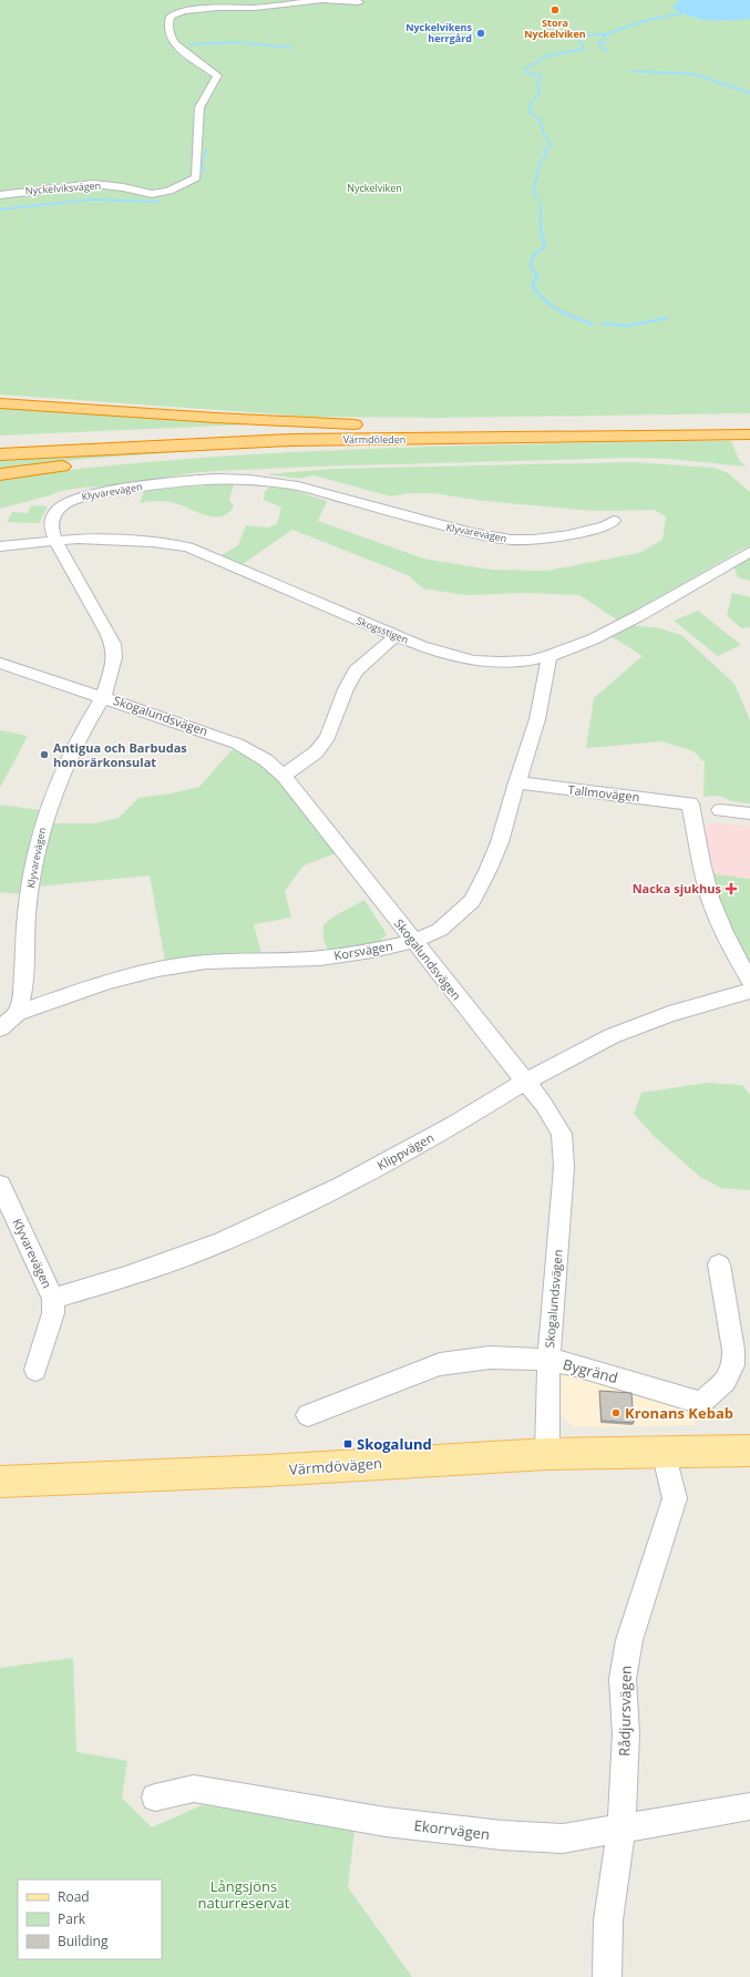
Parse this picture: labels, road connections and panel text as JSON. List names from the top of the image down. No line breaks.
{"streets":{"highway":["Värmdöleden"],"main road":["Värmdövägen"],"street":["Nyckelviksvägen","Klyvarevägen","Skogsstigen","Skogalundsvägen","Tallmovägen","Korsvägen","Klippvägen","Bygränd","Rådjursvägen","Ekorrvägen"]},"crossings":[["Klyvarevägen","Skogsstigen"],["Klyvarevägen","Skogalundsvägen"],["Klyvarevägen","Korsvägen"],["Klyvarevägen","Klippvägen"],["Skogsstigen","Korsvägen"],["Skogalundsvägen","Korsvägen"],["Skogalundsvägen","Klippvägen"],["Skogalundsvägen","Bygränd"],["Skogalundsvägen","Värmdövägen"],["Tallmovägen","Korsvägen"],["Värmdövägen","Rådjursvägen"],["Rådjursvägen","Ekorrvägen"]],"parks":["Nyckelviken","Långsjöns naturreservat"],"places":{"other":["Stora Nyckelviken","Nyckelvikens herrgård","Antigua och Barbudas honorärkonsulat","Kronans Kebab"],"health":["Nacka sjukhus"],"transit":["Skogalund"]},"legend":["Road","Park","Building"]}
